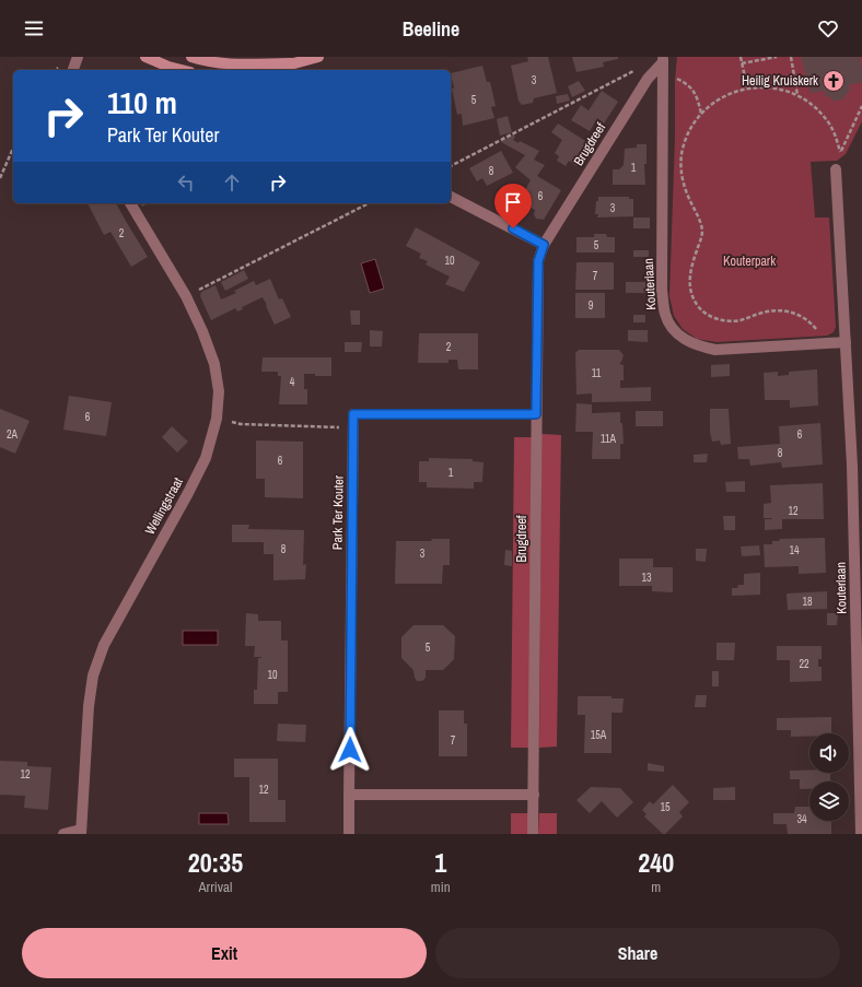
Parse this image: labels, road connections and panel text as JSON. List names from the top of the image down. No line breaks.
{"streets":{"street":["Brugdreef","Kouterlaan","Wellingstraat","Park Ter Kouter"]},"crossings":[["Brugdreef","Kouterlaan"]],"parks":["Kouterpark"],"places":{"church":["Heilig Kruiskerk"]},"house_numbers":["3","5","1","8","6","3","2","5","10","7","9","2","11","4","6","2A","6","11A","8","6","1","12","8","14","3","13","18","5","22","10","15A","7","12","12","15","34"],"page":{"header":"Beeline","turn":["110 m","Park Ter Kouter"],"eta":["20:35","Arrival","1","min","240","m"],"buttons":["Exit","Share"]}}
